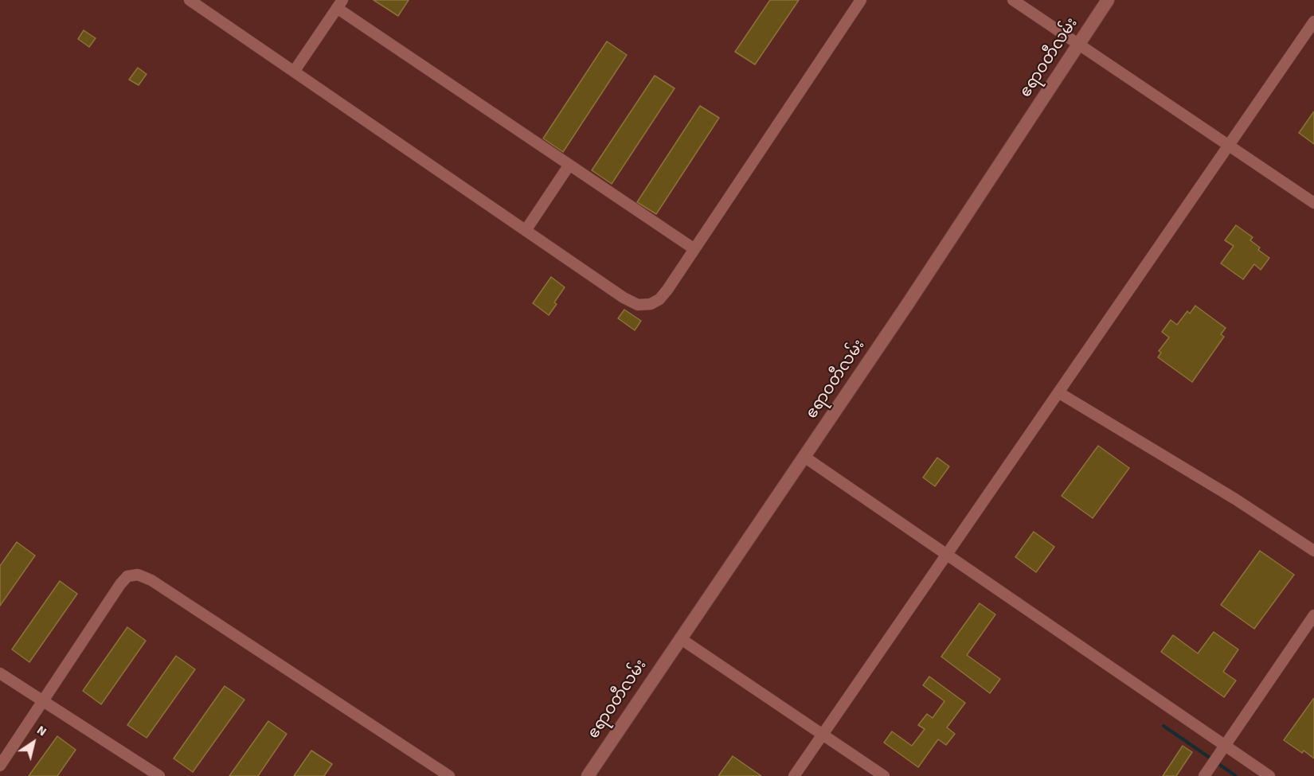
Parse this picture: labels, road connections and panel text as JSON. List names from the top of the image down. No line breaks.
{"streets":{"street":["ဧရာဝတီလမ်း"]},"north":"top right"}
